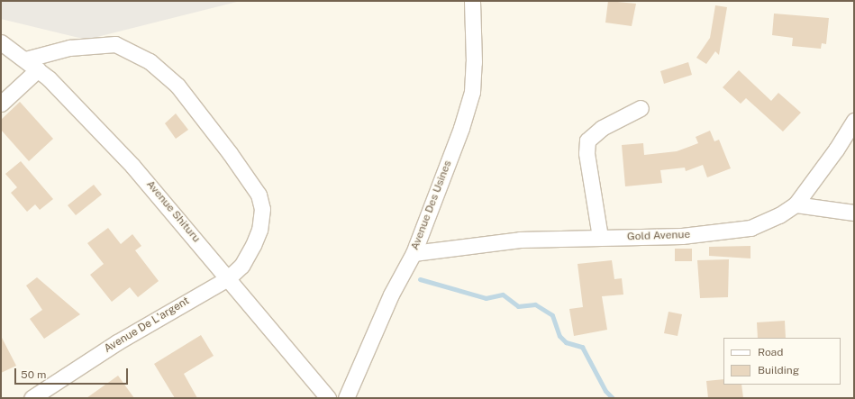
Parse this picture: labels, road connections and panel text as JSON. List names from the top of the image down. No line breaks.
{"streets":{"street":["Avenue Des Usines","Avenue Shituru","Gold Avenue","Avenue De L'argent"]},"crossings":[["Avenue Des Usines","Gold Avenue"],["Avenue Shituru","Avenue De L'argent"]],"legend":["Road","Building"],"scale_bar":"50 m"}
